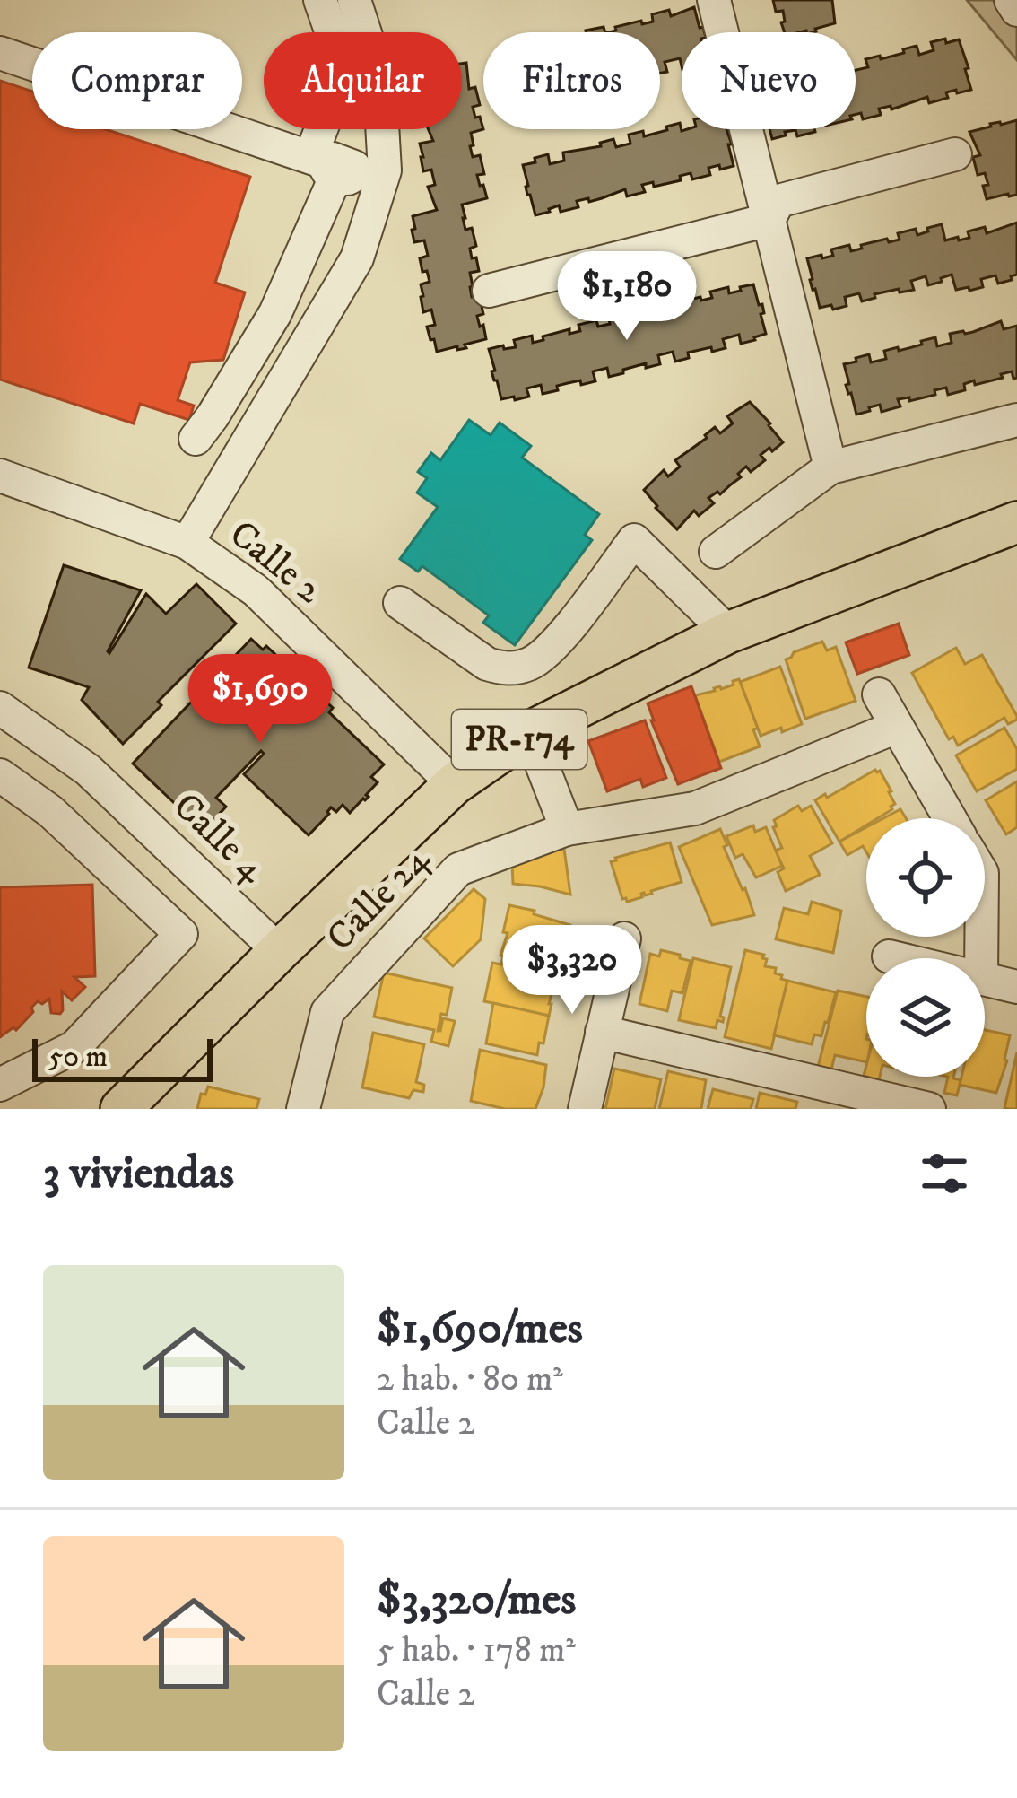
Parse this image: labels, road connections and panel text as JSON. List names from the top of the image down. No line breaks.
{"streets":{"main road":["PR-174"],"street":["Calle 2","Calle 4","Calle 24"]},"crossings":[["Calle 2","PR-174"],["PR-174","Calle 4"]],"scale_bar":"50 m","page":{"chip":["Comprar","Alquilar","Filtros","Nuevo"],"price":["$1,180","$1,690","$3,320"],"scale":"50 m","heading":"3 viviendas","list":[{"name":"$1,690/mes","note":"2 hab. · 80 m² · Calle 2"},{"name":"$3,320/mes","note":"5 hab. · 178 m² · Calle 2"}]}}
